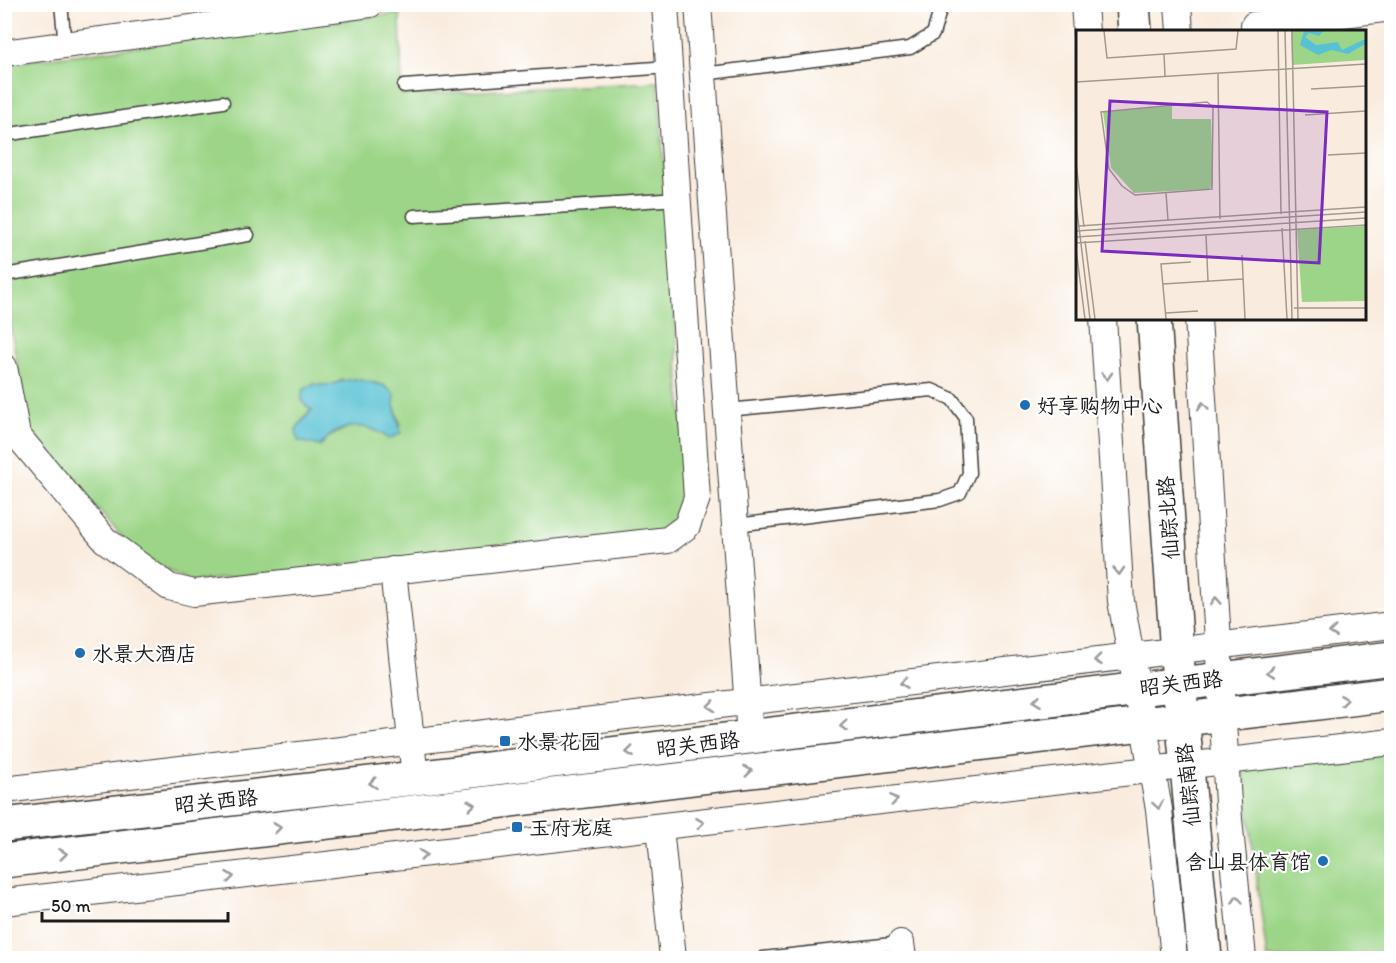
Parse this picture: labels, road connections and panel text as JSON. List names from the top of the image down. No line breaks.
{"streets":{"main road":["仙踪北路","昭关西路","仙踪南路"]},"crossings":[["仙踪北路","昭关西路"],["仙踪北路","仙踪南路"],["昭关西路","仙踪南路"]],"places":{"other":["好享购物中心","水景大酒店","含山县体育馆"],"transit":["水景花园","玉府龙庭"]},"scale_bar":"50 m"}
